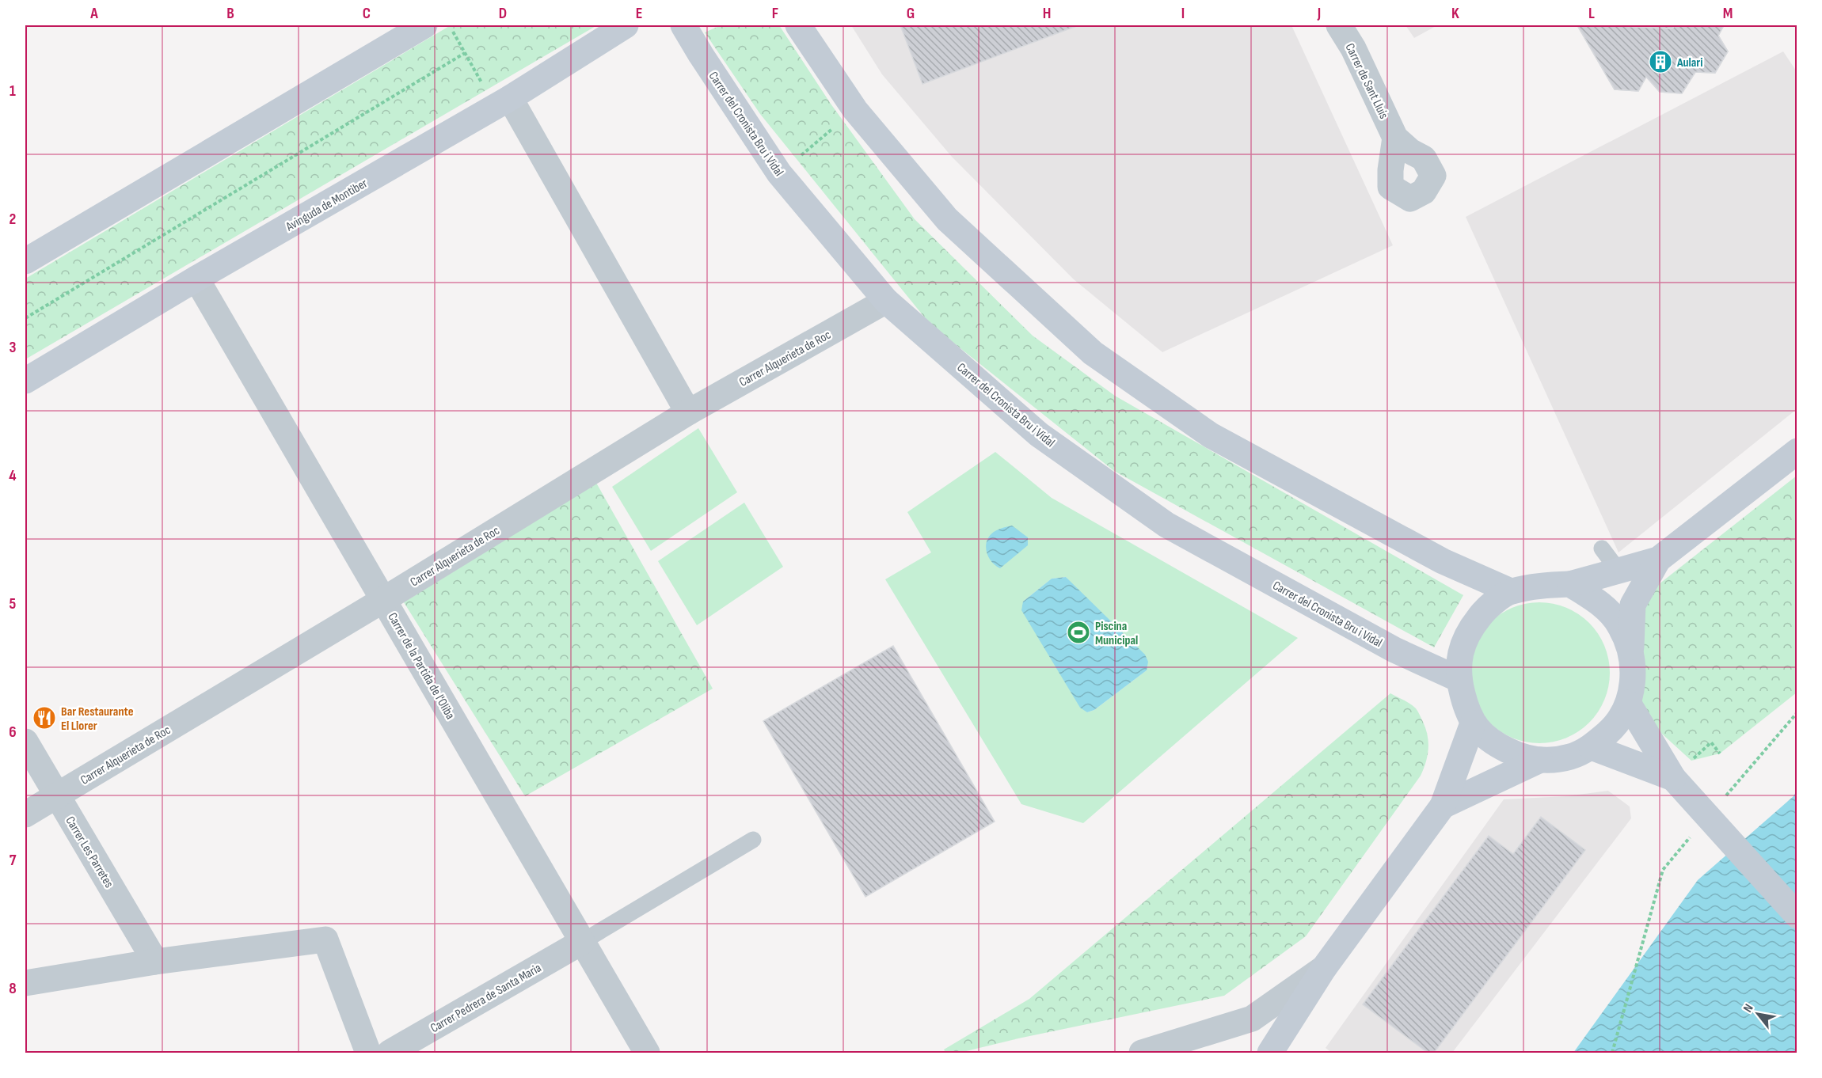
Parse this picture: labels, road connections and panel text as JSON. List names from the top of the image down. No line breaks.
{"streets":{"street":["Carrer de Sant Lluís","Carrer del Cronista Bru i Vidal","Avinguda de Montiber","Carrer Alquerieta de Roc","Carrer de la Partida de l'Oliba","Carrer Les Parretes","Carrer Pedrera de Santa Maria"]},"crossings":[["Carrer del Cronista Bru i Vidal","Carrer Alquerieta de Roc"],["Avinguda de Montiber","Carrer de la Partida de l'Oliba"],["Carrer Alquerieta de Roc","Carrer de la Partida de l'Oliba"],["Carrer Alquerieta de Roc","Carrer Les Parretes"],["Carrer de la Partida de l'Oliba","Carrer Pedrera de Santa Maria"]],"places":{"building":["Aulari"],"sports":["Piscina Municipal"],"restaurant":["Bar Restaurante El Llorer"]},"north":"top left","grid":{"columns":["A","B","C","D","E","F","G","H","I","J","K","L","M"],"rows":["1","2","3","4","5","6","7","8"]}}
